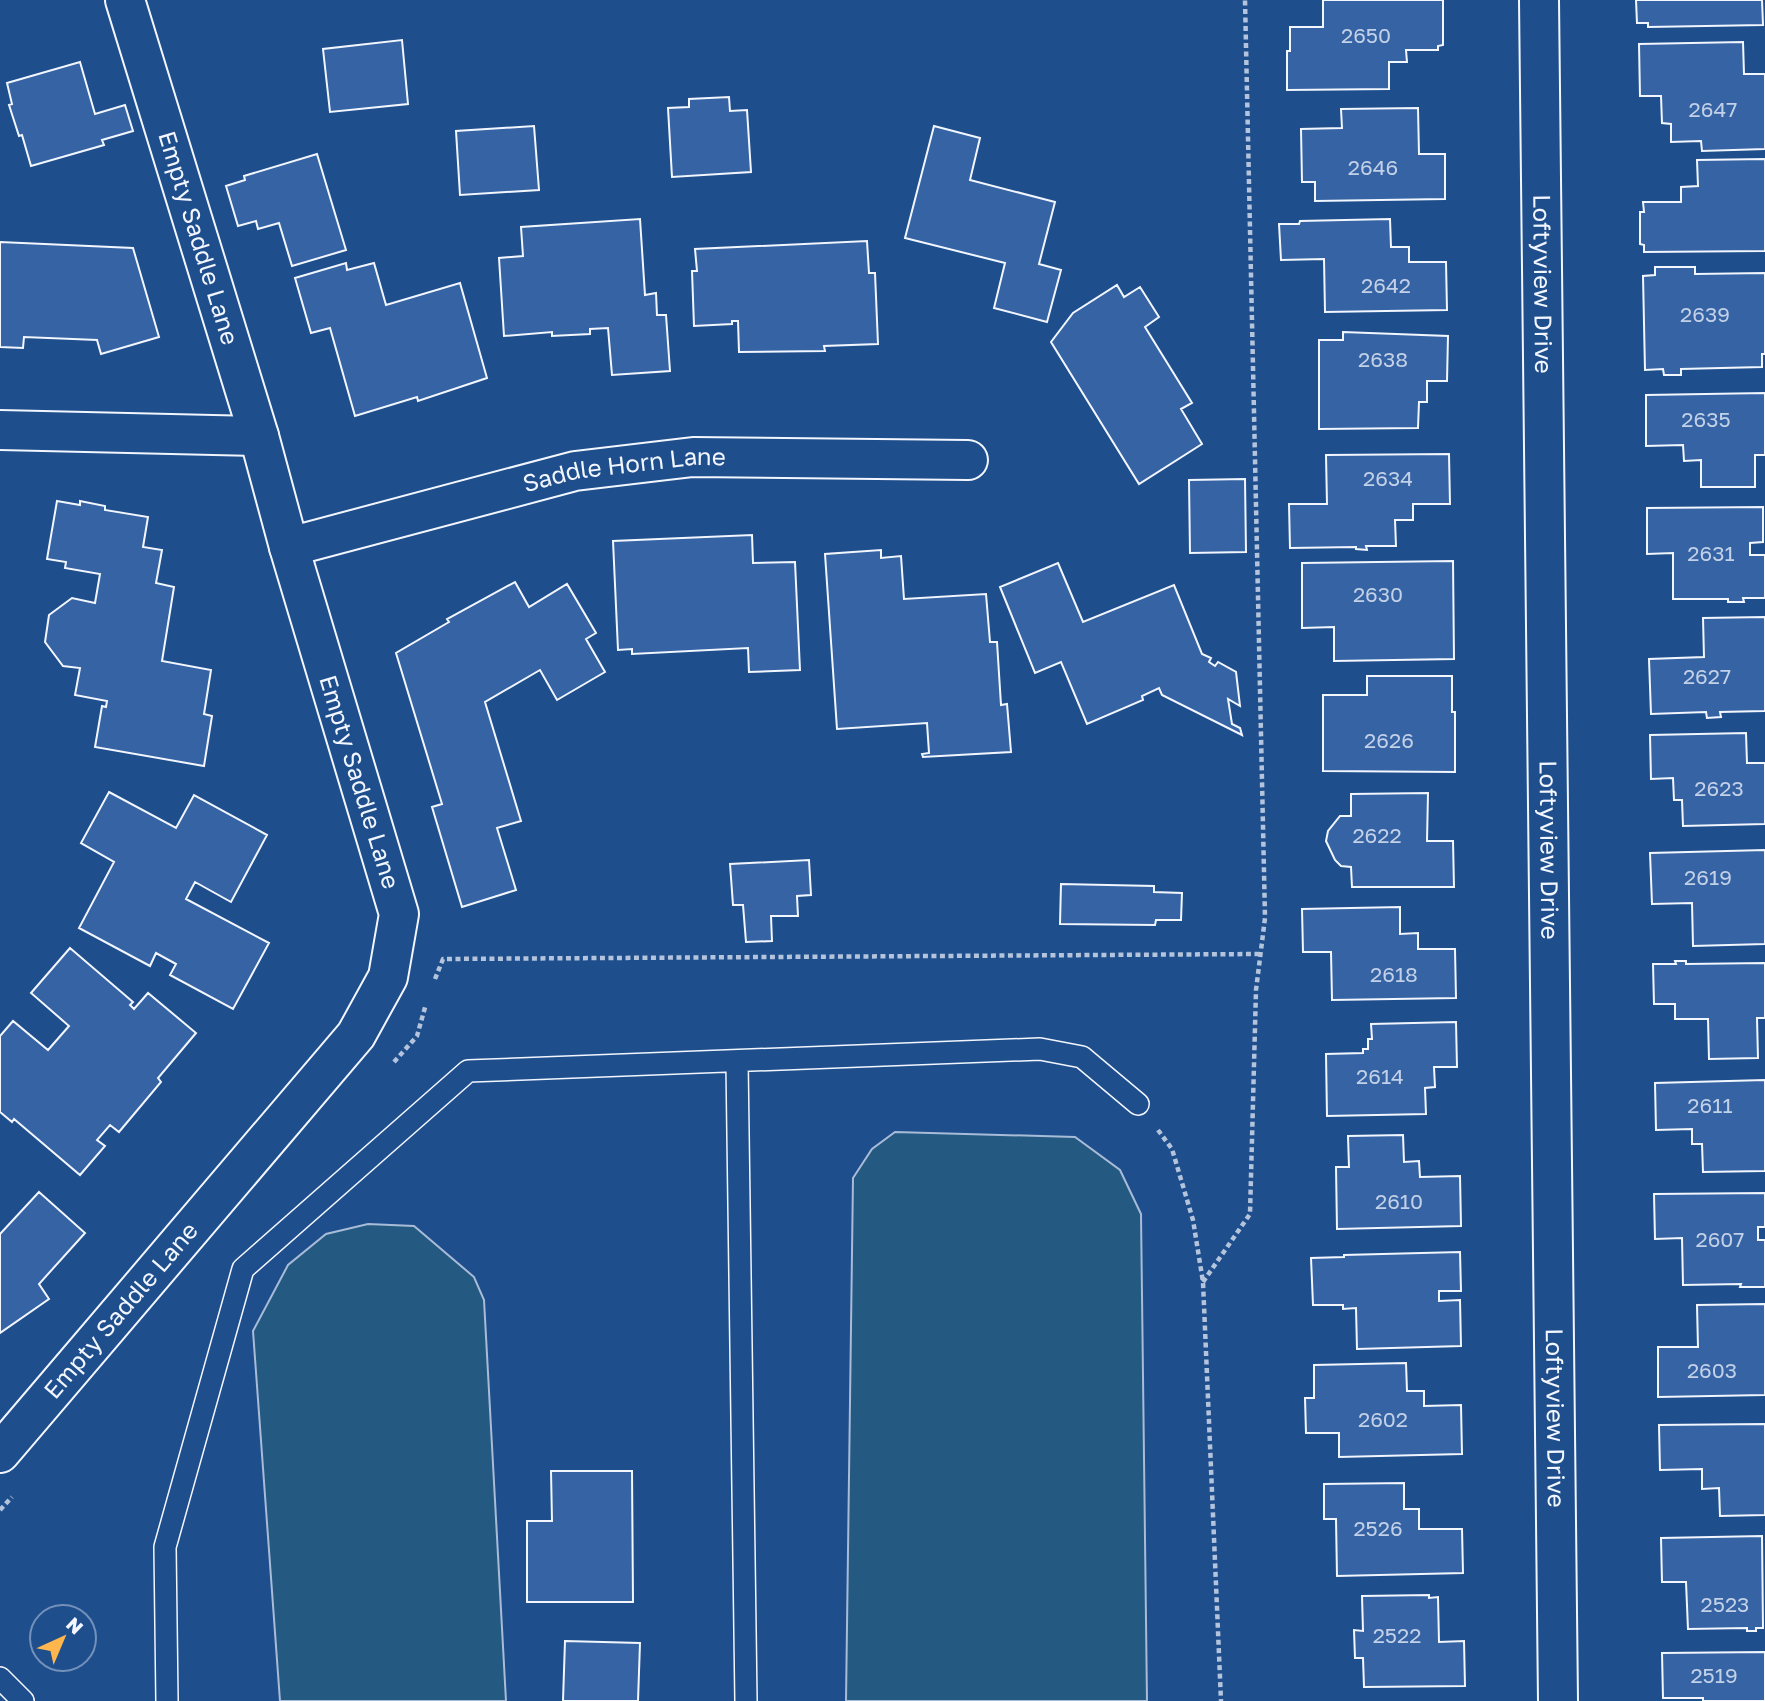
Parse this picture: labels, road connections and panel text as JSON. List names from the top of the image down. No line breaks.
{"streets":{"street":["Empty Saddle Lane","Loftyview Drive","Saddle Horn Lane"]},"crossings":[["Empty Saddle Lane","Saddle Horn Lane"]],"house_numbers":["2650","2647","2646","2642","2639","2638","2635","2634","2631","2630","2627","2626","2623","2622","2619","2618","2614","2611","2610","2607","2603","2602","2526","2523","2522","2519"],"north":"top right"}
